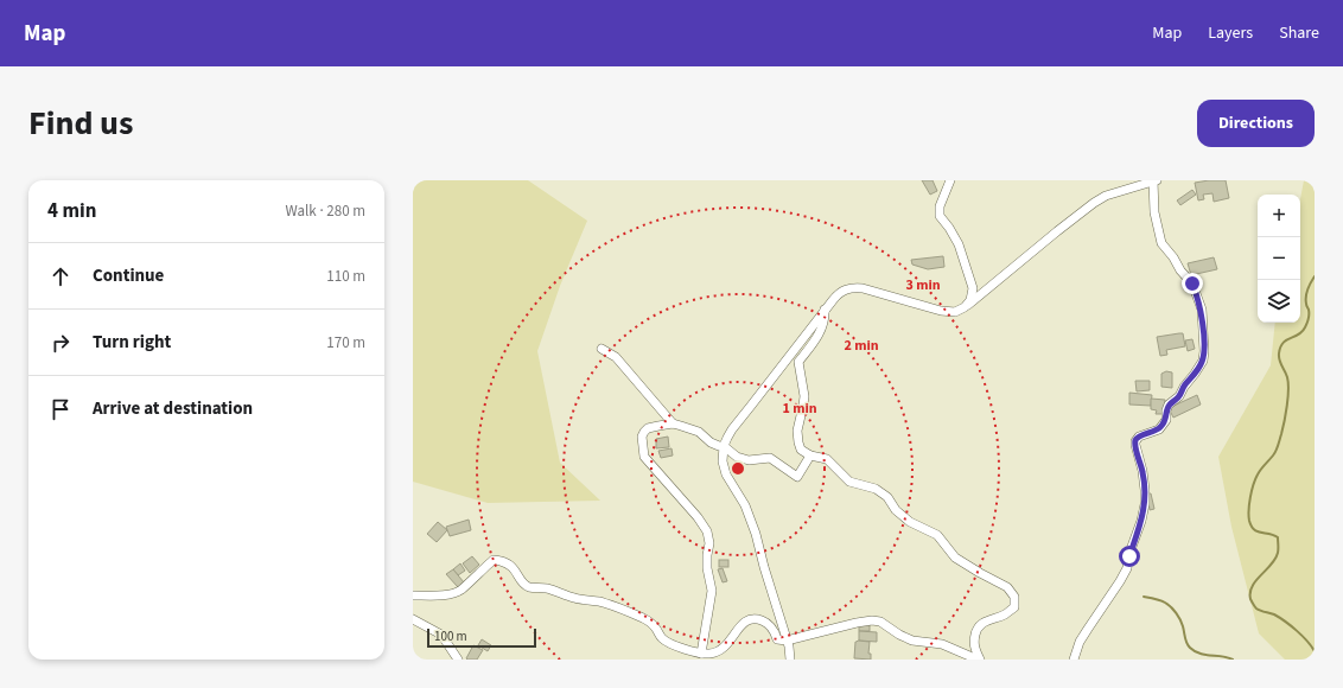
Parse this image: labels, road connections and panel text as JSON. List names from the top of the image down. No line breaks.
{"scale_bar":"100 m","page":{"header":"Map","nav":["Map","Layers","Share"],"title":"Find us","buttons":"Directions","heading":["4 min","Walk · 280 m"],"map_buttons":["+","−"],"list":[["Continue","110 m"],["Turn right","170 m"],"Arrive at destination"],"scale":"100 m"},"rings":["3 min","2 min","1 min"]}
